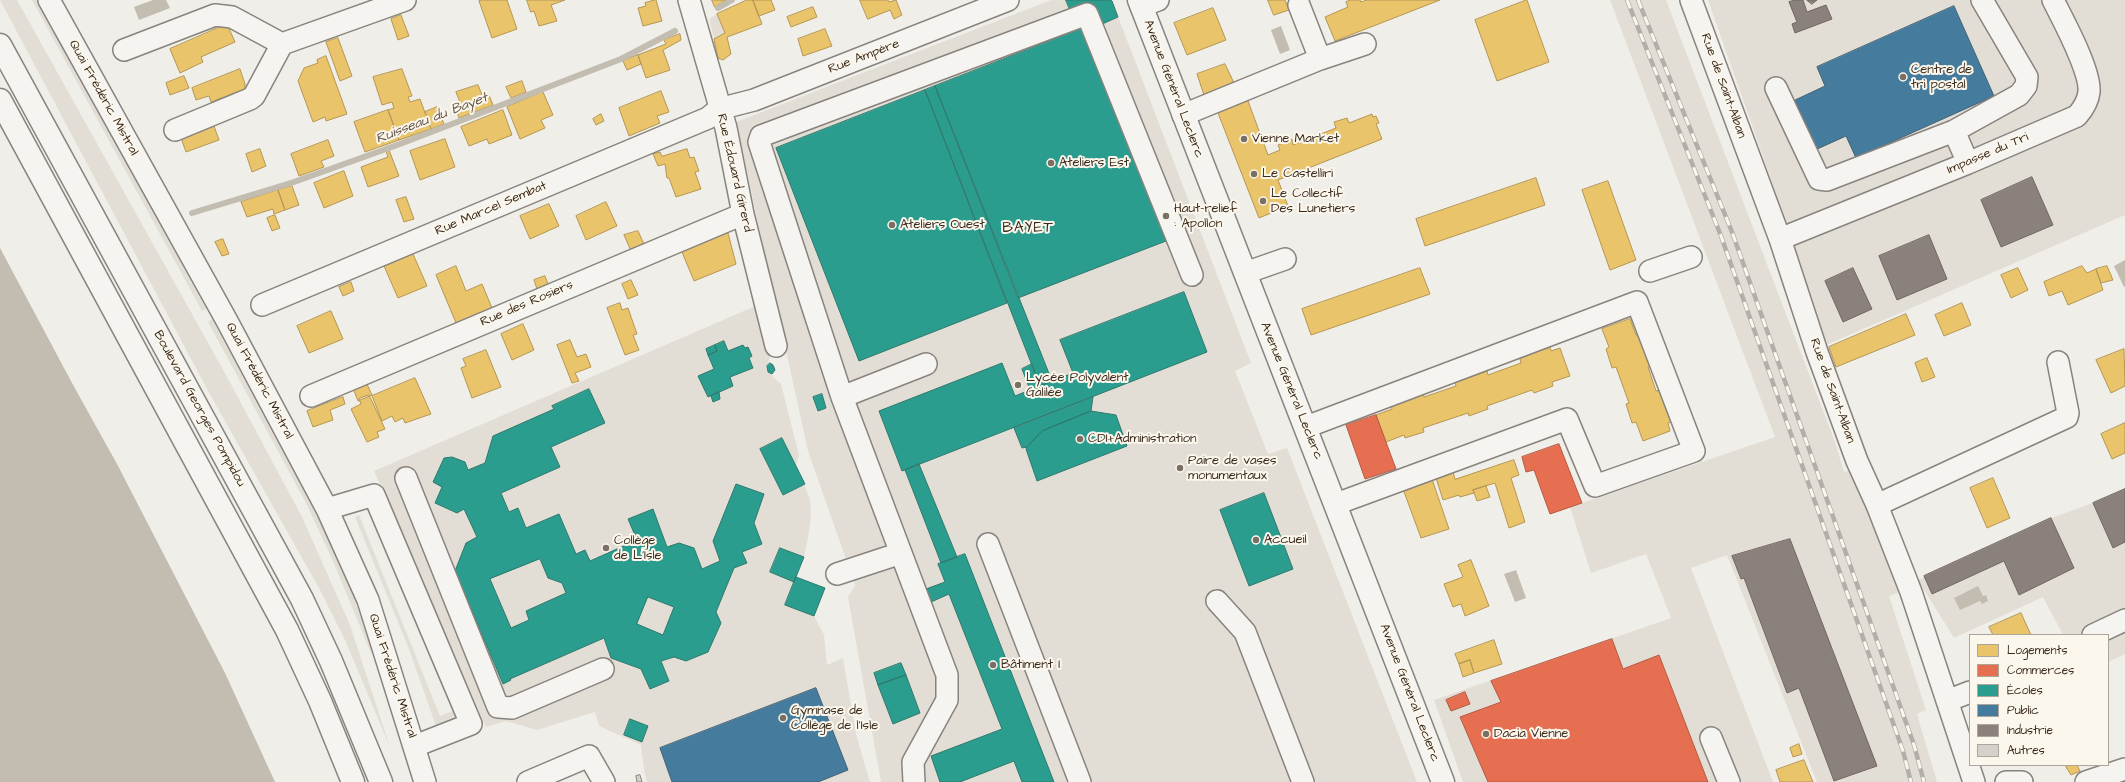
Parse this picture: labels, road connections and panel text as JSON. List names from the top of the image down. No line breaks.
{"streets":{"main road":["Avenue Général Leclerc","Boulevard Georges Pompidou"],"street":["Rue Ampère","Rue de Saint-Alban","Quai Frédéric Mistral","Impasse du Tri","Rue Édouard Girerd","Rue Marcel Sembat","Rue des Rosiers"]},"crossings":[["Rue Ampère","Rue Édouard Girerd"],["Rue Ampère","Rue Marcel Sembat"],["Rue de Saint-Alban","Impasse du Tri"],["Rue Édouard Girerd","Rue Marcel Sembat"],["Rue Édouard Girerd","Rue des Rosiers"]],"districts":["BAYET"],"water":["Ruisseau du Bayet"],"places":["Centre de tri postal","Vienne Market","Ateliers Est","Le Castelliri","Le Collectif Des Lunetiers","Haut-relief : Apollon","Ateliers Ouest","Lycée Polyvalent Galilée","CDI+Administration","Paire de vases monumentaux","Accueil","Collège de L'Isle","Bâtiment I","Gymnase de Collège de l'Isle","Dacia Vienne"],"legend":["Logements","Commerces","Écoles","Public","Industrie","Autres"]}
